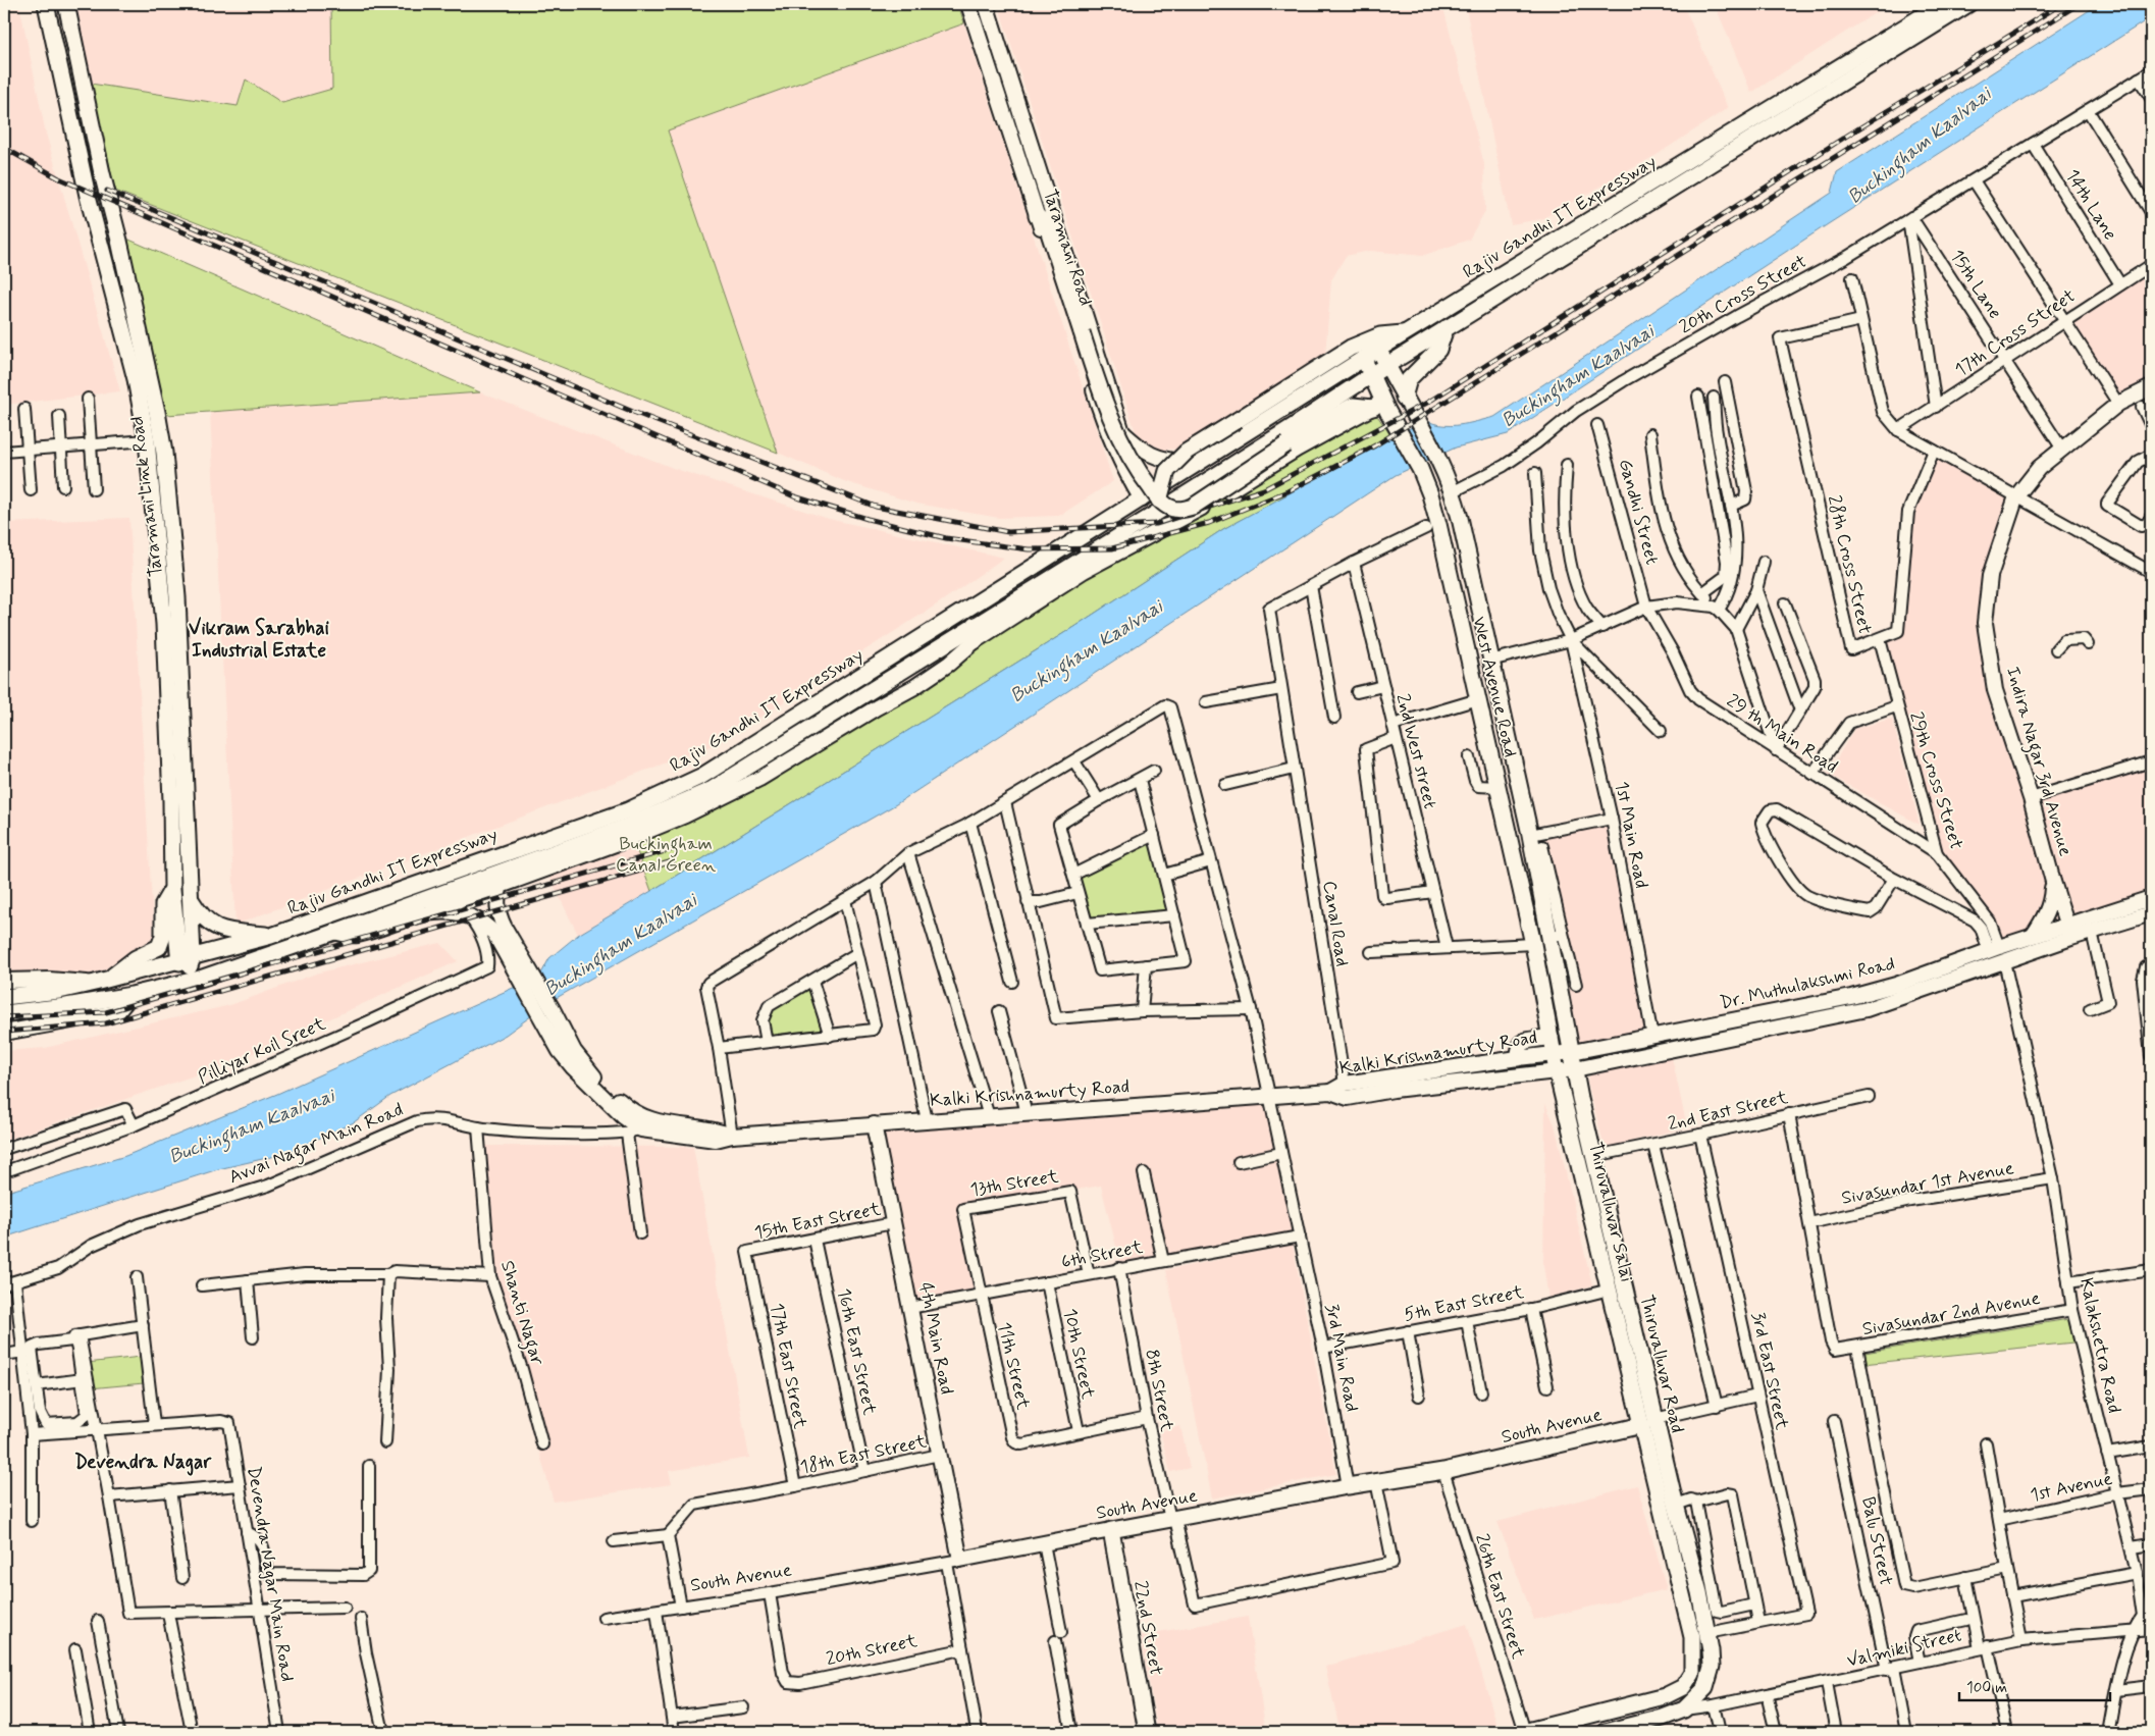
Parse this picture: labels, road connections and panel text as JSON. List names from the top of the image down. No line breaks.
{"streets":{"main road":["Rajiv Gandhi IT Expressway","Taramani Road","Taramani Link Road","West Avenue Road","Indira Nagar 3rd Avenue","Dr. Muthulakshmi Road","Kalki Krishnamurty Road","Thiruvalluvar Salai","4th Main Road","Thiruvalluvar Road","South Avenue","22nd Street"],"street":["14th Lane","15th Lane","20th Cross Street","17th Cross Street","Gandhi Street","28th Cross Street","29 th Main Road","2nd West street","29th Cross Street","1st Main Road","Canal Road","Pilliyar Koil Sreet","2nd East Street","Avvai Nagar Main Road","13th Street","Sivasundar 1st Avenue","15th East Street","6th Street","5th East Street","Shanti Nagar","Sivasundar 2nd Avenue","Kalakshetra Road","16th East Street","10th Street","3rd Main Road","17th East Street","11th Street","3rd East Street","8th Street","18th East Street","1st Avenue","Balu Street","Devendra Nagar Main Road","26th East Street","Valmiki Street","20th Street"]},"crossings":[["14th Lane","20th Cross Street"],["14th Lane","17th Cross Street"],["Rajiv Gandhi IT Expressway","Taramani Road"],["Rajiv Gandhi IT Expressway","Taramani Link Road"],["Rajiv Gandhi IT Expressway","West Avenue Road"],["15th Lane","20th Cross Street"],["15th Lane","17th Cross Street"],["15th Lane","Indira Nagar 3rd Avenue"],["20th Cross Street","West Avenue Road"],["Gandhi Street","29 th Main Road"],["28th Cross Street","29th Cross Street"],["West Avenue Road","Thiruvalluvar Salai"],["West Avenue Road","Thiruvalluvar Road"],["29 th Main Road","29th Cross Street"],["2nd West street","Canal Road"],["Indira Nagar 3rd Avenue","Dr. Muthulakshmi Road"],["1st Main Road","Dr. Muthulakshmi Road"],["Canal Road","Kalki Krishnamurty Road"],["Dr. Muthulakshmi Road","Kalki Krishnamurty Road"],["Dr. Muthulakshmi Road","Thiruvalluvar Salai"],["Dr. Muthulakshmi Road","Kalakshetra Road"],["Dr. Muthulakshmi Road","Thiruvalluvar Road"],["Kalki Krishnamurty Road","Avvai Nagar Main Road"],["Kalki Krishnamurty Road","Thiruvalluvar Salai"],["Kalki Krishnamurty Road","4th Main Road"],["Kalki Krishnamurty Road","3rd Main Road"],["2nd East Street","Thiruvalluvar Road"],["2nd East Street","3rd East Street"],["Avvai Nagar Main Road","Shanti Nagar"],["13th Street","6th Street"],["13th Street","11th Street"],["Sivasundar 1st Avenue","Sivasundar 2nd Avenue"],["Sivasundar 1st Avenue","Kalakshetra Road"],["Thiruvalluvar Salai","5th East Street"],["Thiruvalluvar Salai","Thiruvalluvar Road"],["Thiruvalluvar Salai","South Avenue"],["15th East Street","4th Main Road"],["15th East Street","16th East Street"],["15th East Street","17th East Street"],["6th Street","4th Main Road"],["6th Street","10th Street"],["6th Street","3rd Main Road"],["6th Street","11th Street"],["6th Street","8th Street"],["5th East Street","3rd Main Road"],["Sivasundar 2nd Avenue","Kalakshetra Road"],["Sivasundar 2nd Avenue","Balu Street"],["4th Main Road","South Avenue"],["4th Main Road","18th East Street"],["Kalakshetra Road","1st Avenue"],["Kalakshetra Road","Valmiki Street"],["16th East Street","18th East Street"],["10th Street","11th Street"],["3rd Main Road","South Avenue"],["Thiruvalluvar Road","South Avenue"],["Thiruvalluvar Road","26th East Street"],["Thiruvalluvar Road","Valmiki Street"],["17th East Street","18th East Street"],["8th Street","South Avenue"],["South Avenue","26th East Street"],["South Avenue","22nd Street"],["South Avenue","20th Street"],["Balu Street","Valmiki Street"]],"districts":["Vikram Sarabhai Industrial Estate","Devendra Nagar"],"water":["Buckingham Kaalvaai"],"parks":["Buckingham Canal Green"],"scale_bar":"100 m"}
